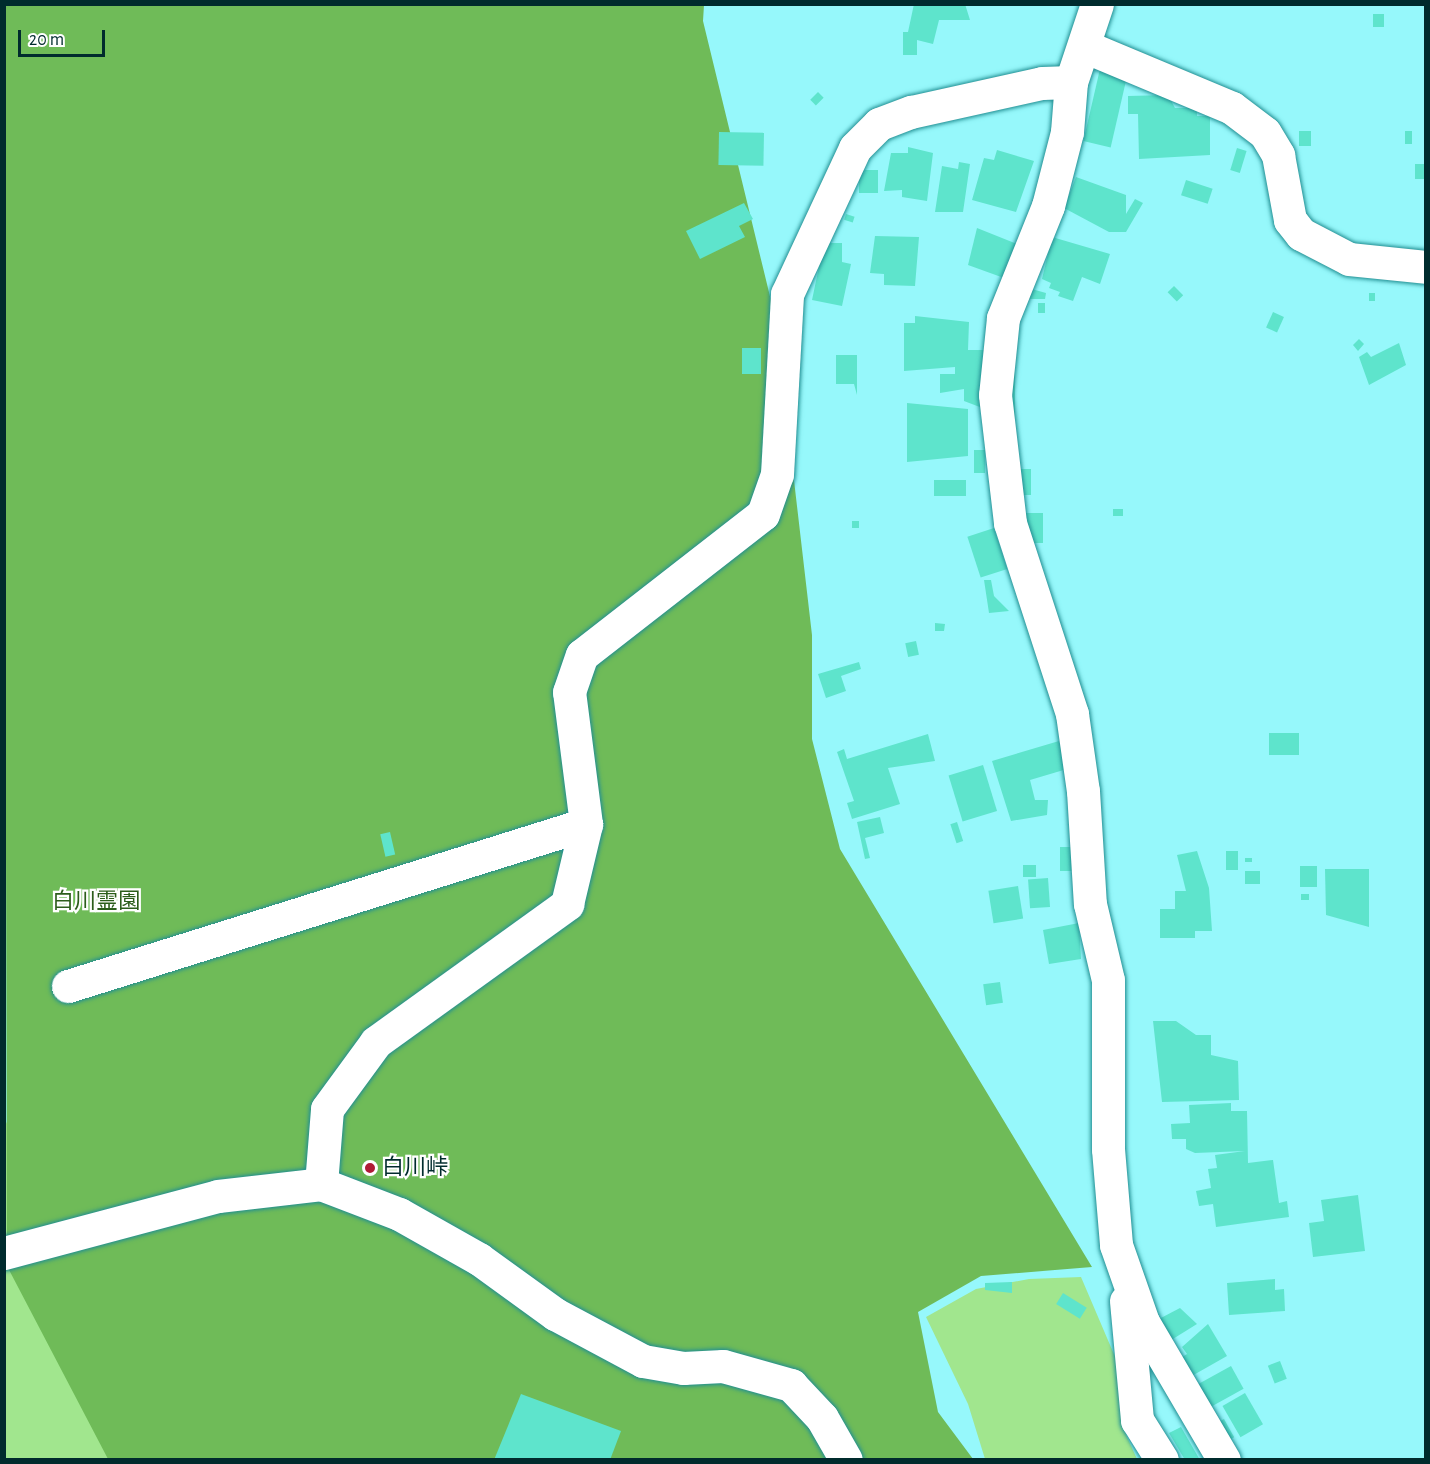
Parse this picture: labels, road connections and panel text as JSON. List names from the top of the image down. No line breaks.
{"parks":["白川霊園"],"places":["白川峠"],"scale_bar":"20 m"}
